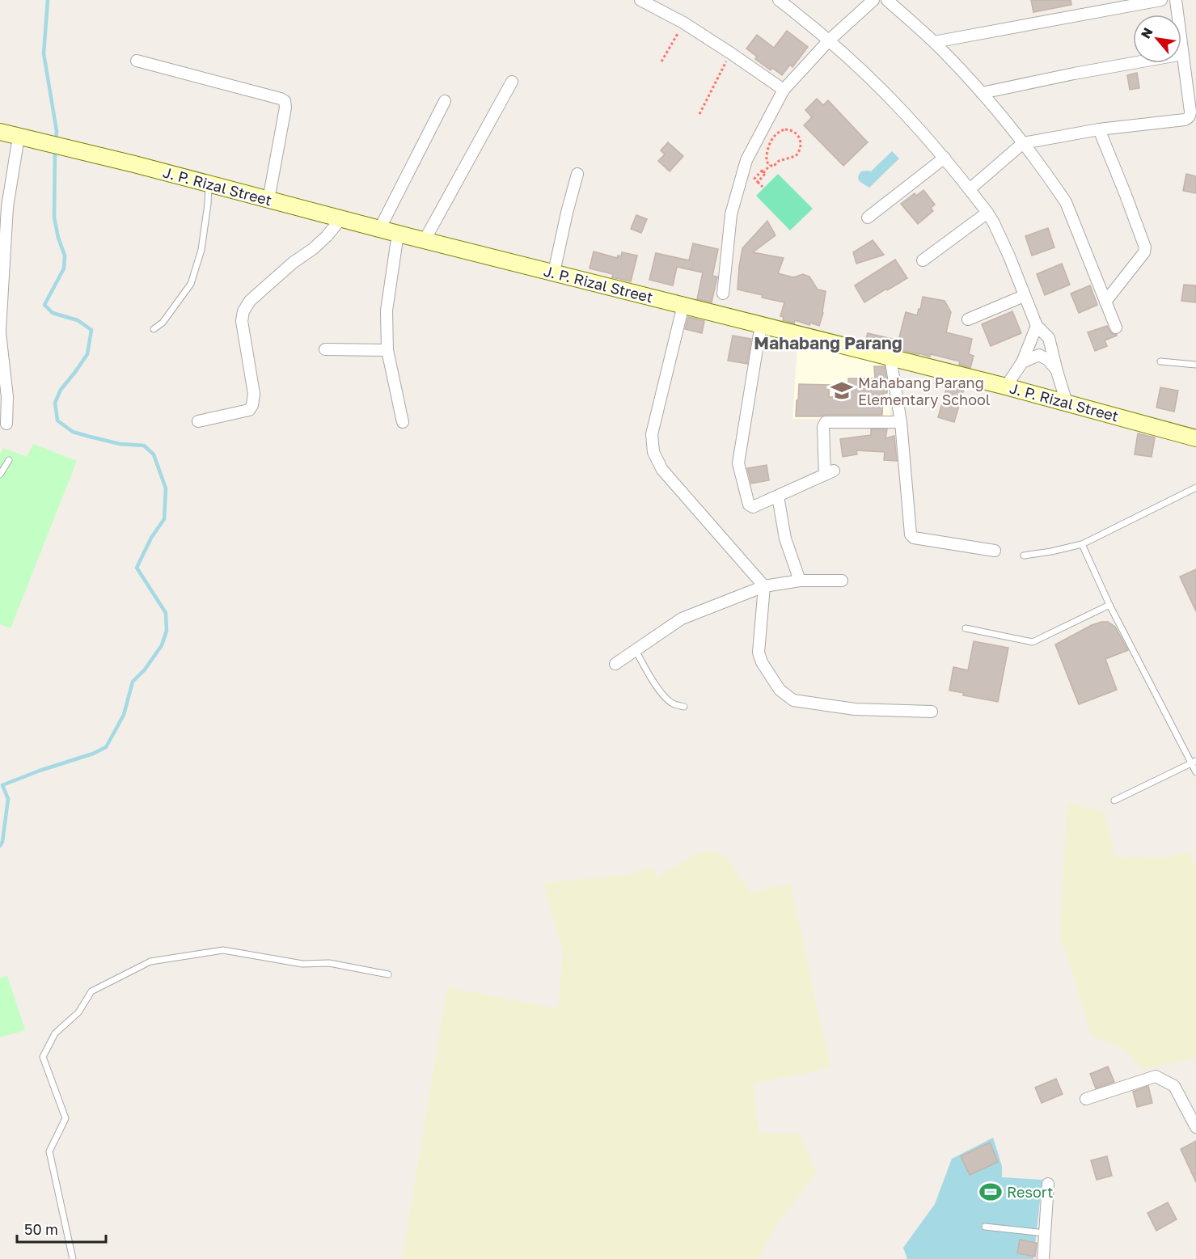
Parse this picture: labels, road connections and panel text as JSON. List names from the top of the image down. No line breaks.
{"streets":{"main road":["J. P. Rizal Street"]},"districts":["Mahabang Parang"],"places":{"school or university":["Mahabang Parang Elementary School"],"sports":["Resort"]},"scale_bar":"50 m","north":"top left"}
